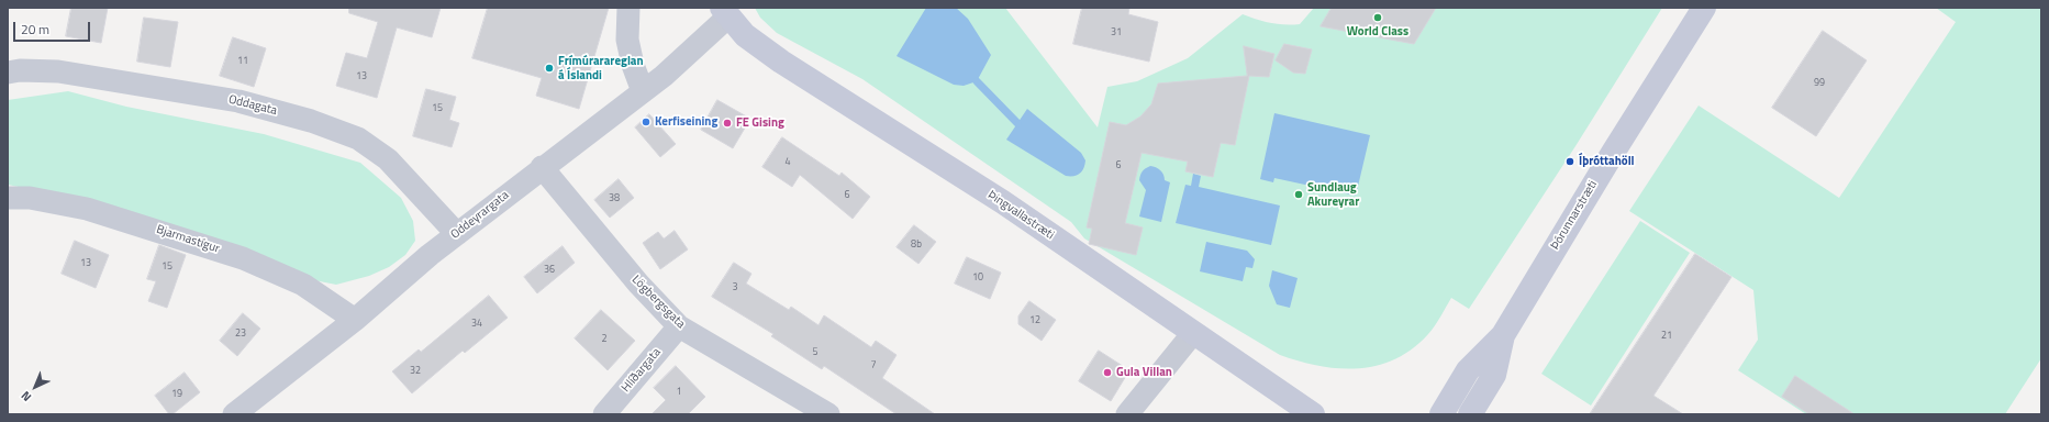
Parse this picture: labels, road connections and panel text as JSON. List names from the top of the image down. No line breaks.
{"streets":{"main road":["Þingvallastræti","Þórunnarstræti"],"street":["Oddagata","Oddeyrargata","Bjarmastígur","Lögbergsgata","Hlíðargata"]},"crossings":[["Oddagata","Oddeyrargata"],["Oddeyrargata","Þingvallastræti"],["Oddeyrargata","Bjarmastígur"],["Oddeyrargata","Lögbergsgata"],["Lögbergsgata","Hlíðargata"]],"places":["World Class","Frímúrarareglan á Íslandi","Kerfiseining","FE Gising","Íþróttahöll","Sundlaug Akureyrar","Gula Villan"],"house_numbers":["31","11","13","99","15","4","6","6","38","8b","13","15","36","10","3","12","34","23","21","2","5","7","32","1","19"],"scale_bar":"20 m","north":"bottom left"}
